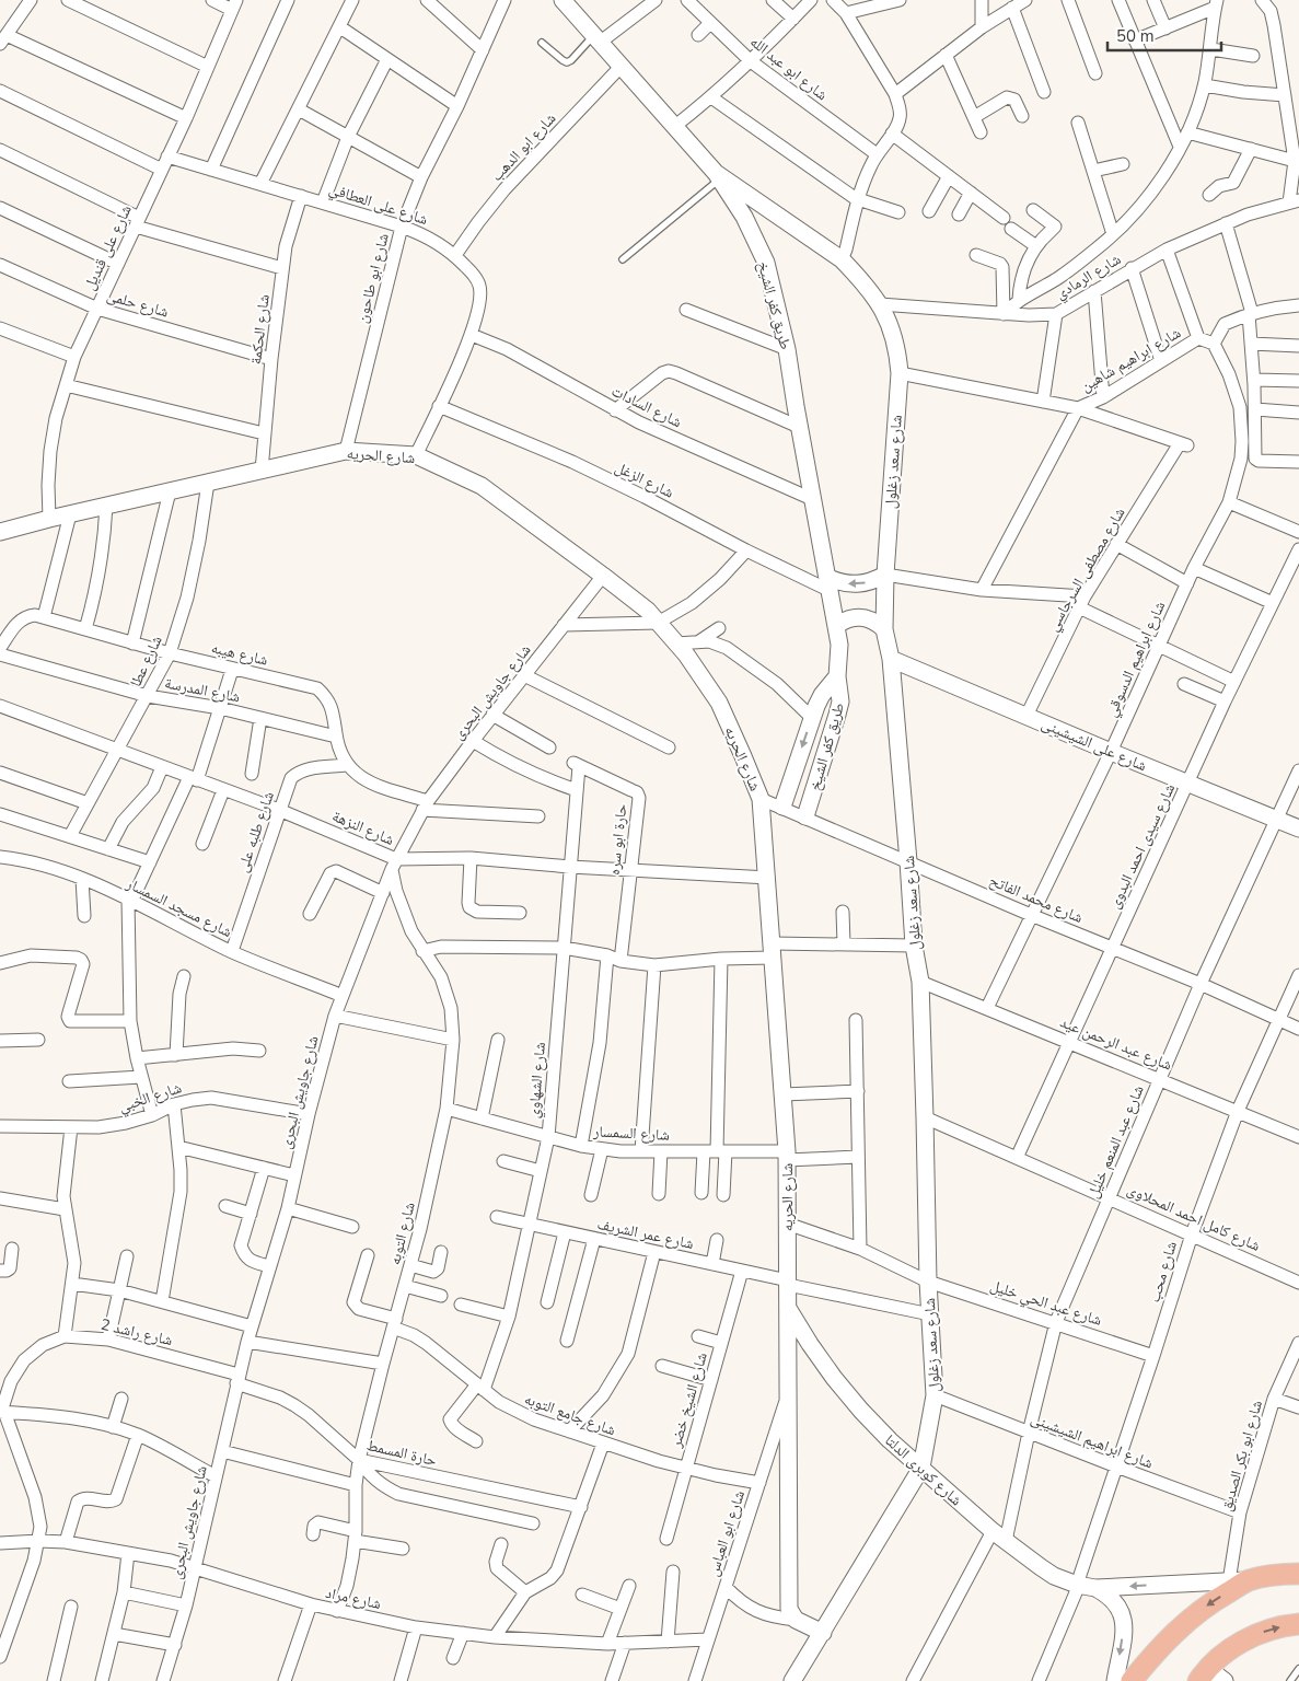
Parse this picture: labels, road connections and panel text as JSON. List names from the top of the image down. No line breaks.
{"streets":{"street":["شارع ابو عبد الله","شارع ابو الدهب","شارع على العطافي","شارع على قنديل","شارع الرمادي","شارع ابو طاحون","شارع حلمى","طريق كفر الشيخ","شارع الحكمة","شارع ابراهيم شاهين","شارع السادات","شارع الحريه","شارع سعد زغلول","شارع الزغل","شارع مصطفى السرجاسي","شارع هيبه","شارع ابراهيم الدسوقي","شارع عطا","شارع المدرسة","شارع جاويش البحرى","شارع على الشيشينى","شارع النزهة","شارع طلبه على","حارة ابو سره","شارع سيدى احمد البدوى","شارع محمد الفاتح","شارع مسجد السمسار","شارع عبد الرحمن عيد","شارع الشهاوي","شارع الخبي","شارع السمسار","شارع عبد المنعم خليل","شارع كامل احمد المحلاوى","شارع التوبه","شارع عمر الشريف","شارع محب","شارع عبد الحي خليل","شارع راشد 2","شارع الشيخ خضر","شارع جامع التوبه","شارع ابراهيم الشيشينى","حارة المسمط","شارع ابو بكر الصديق","شارع كوبرى الدلتا","شارع ابو العباس","شارع مراد"]},"crossings":[["شارع ابو الدهب","شارع على العطافي"],["شارع ابو الدهب","طريق كفر الشيخ"],["شارع على العطافي","شارع على قنديل"],["شارع على العطافي","شارع ابو طاحون"],["شارع على العطافي","شارع الحكمة"],["شارع على العطافي","شارع السادات"],["شارع على العطافي","شارع الحريه"],["شارع على العطافي","شارع الزغل"],["شارع على قنديل","شارع حلمى"],["شارع على قنديل","شارع الحريه"],["شارع الرمادي","شارع سعد زغلول"],["شارع ابو طاحون","شارع الحريه"],["شارع حلمى","شارع الحكمة"],["طريق كفر الشيخ","شارع السادات"],["طريق كفر الشيخ","شارع سعد زغلول"],["طريق كفر الشيخ","شارع الزغل"],["طريق كفر الشيخ","شارع محمد الفاتح"],["شارع الحكمة","شارع الحريه"],["شارع ابراهيم شاهين","شارع سعد زغلول"],["شارع ابراهيم شاهين","شارع مصطفى السرجاسي"],["شارع ابراهيم شاهين","شارع ابراهيم الدسوقي"],["شارع الحريه","شارع عطا"],["شارع الحريه","شارع جاويش البحرى"],["شارع الحريه","شارع النزهة"],["شارع الحريه","شارع محمد الفاتح"],["شارع الحريه","شارع السمسار"],["شارع الحريه","شارع عمر الشريف"],["شارع الحريه","شارع عبد الحي خليل"],["شارع الحريه","شارع كوبرى الدلتا"],["شارع الحريه","شارع ابو العباس"],["شارع سعد زغلول","شارع على الشيشينى"],["شارع سعد زغلول","شارع محمد الفاتح"],["شارع سعد زغلول","شارع عبد الرحمن عيد"],["شارع سعد زغلول","شارع كامل احمد المحلاوى"],["شارع سعد زغلول","شارع عمر الشريف"],["شارع سعد زغلول","شارع عبد الحي خليل"],["شارع سعد زغلول","شارع ابراهيم الشيشينى"],["شارع سعد زغلول","شارع كوبرى الدلتا"],["شارع مصطفى السرجاسي","شارع على الشيشينى"],["شارع هيبه","شارع عطا"],["شارع هيبه","شارع المدرسة"],["شارع هيبه","شارع طلبه على"],["شارع ابراهيم الدسوقي","شارع على الشيشينى"],["شارع ابراهيم الدسوقي","شارع محمد الفاتح"],["شارع ابراهيم الدسوقي","شارع عبد الرحمن عيد"],["شارع عطا","شارع المدرسة"],["شارع عطا","شارع النزهة"],["شارع جاويش البحرى","شارع النزهة"],["شارع جاويش البحرى","شارع مسجد السمسار"],["شارع جاويش البحرى","شارع الخبي"],["شارع جاويش البحرى","شارع التوبه"],["شارع جاويش البحرى","شارع راشد 2"],["شارع جاويش البحرى","حارة المسمط"],["شارع جاويش البحرى","شارع مراد"],["شارع على الشيشينى","شارع سيدى احمد البدوى"],["شارع على الشيشينى","شارع عبد المنعم خليل"],["شارع النزهة","شارع طلبه على"],["شارع النزهة","حارة ابو سره"],["شارع النزهة","شارع الشهاوي"],["شارع النزهة","شارع التوبه"],["شارع طلبه على","شارع مسجد السمسار"],["حارة ابو سره","شارع الشهاوي"],["شارع سيدى احمد البدوى","شارع محمد الفاتح"],["شارع سيدى احمد البدوى","شارع عبد الرحمن عيد"],["شارع سيدى احمد البدوى","شارع كامل احمد المحلاوى"],["شارع محمد الفاتح","شارع عبد المنعم خليل"],["شارع محمد الفاتح","شارع محب"],["شارع عبد الرحمن عيد","شارع عبد المنعم خليل"],["شارع عبد الرحمن عيد","شارع محب"],["شارع الشهاوي","شارع السمسار"],["شارع الشهاوي","شارع عمر الشريف"],["شارع الشهاوي","شارع جامع التوبه"],["شارع السمسار","شارع التوبه"],["شارع عبد المنعم خليل","شارع كامل احمد المحلاوى"],["شارع عبد المنعم خليل","شارع عبد الحي خليل"],["شارع عبد المنعم خليل","شارع ابراهيم الشيشينى"],["شارع عبد المنعم خليل","شارع كوبرى الدلتا"],["شارع كامل احمد المحلاوى","شارع محب"],["شارع التوبه","شارع جامع التوبه"],["شارع التوبه","حارة المسمط"],["شارع التوبه","شارع مراد"],["شارع عمر الشريف","شارع الشيخ خضر"],["شارع محب","شارع عبد الحي خليل"],["شارع محب","شارع ابراهيم الشيشينى"],["شارع محب","شارع كوبرى الدلتا"],["شارع راشد 2","حارة المسمط"],["شارع الشيخ خضر","شارع جامع التوبه"],["شارع جامع التوبه","شارع ابو العباس"],["شارع ابراهيم الشيشينى","شارع ابو بكر الصديق"],["شارع ابو بكر الصديق","شارع كوبرى الدلتا"],["شارع ابو العباس","شارع مراد"]],"scale_bar":"50 m"}
